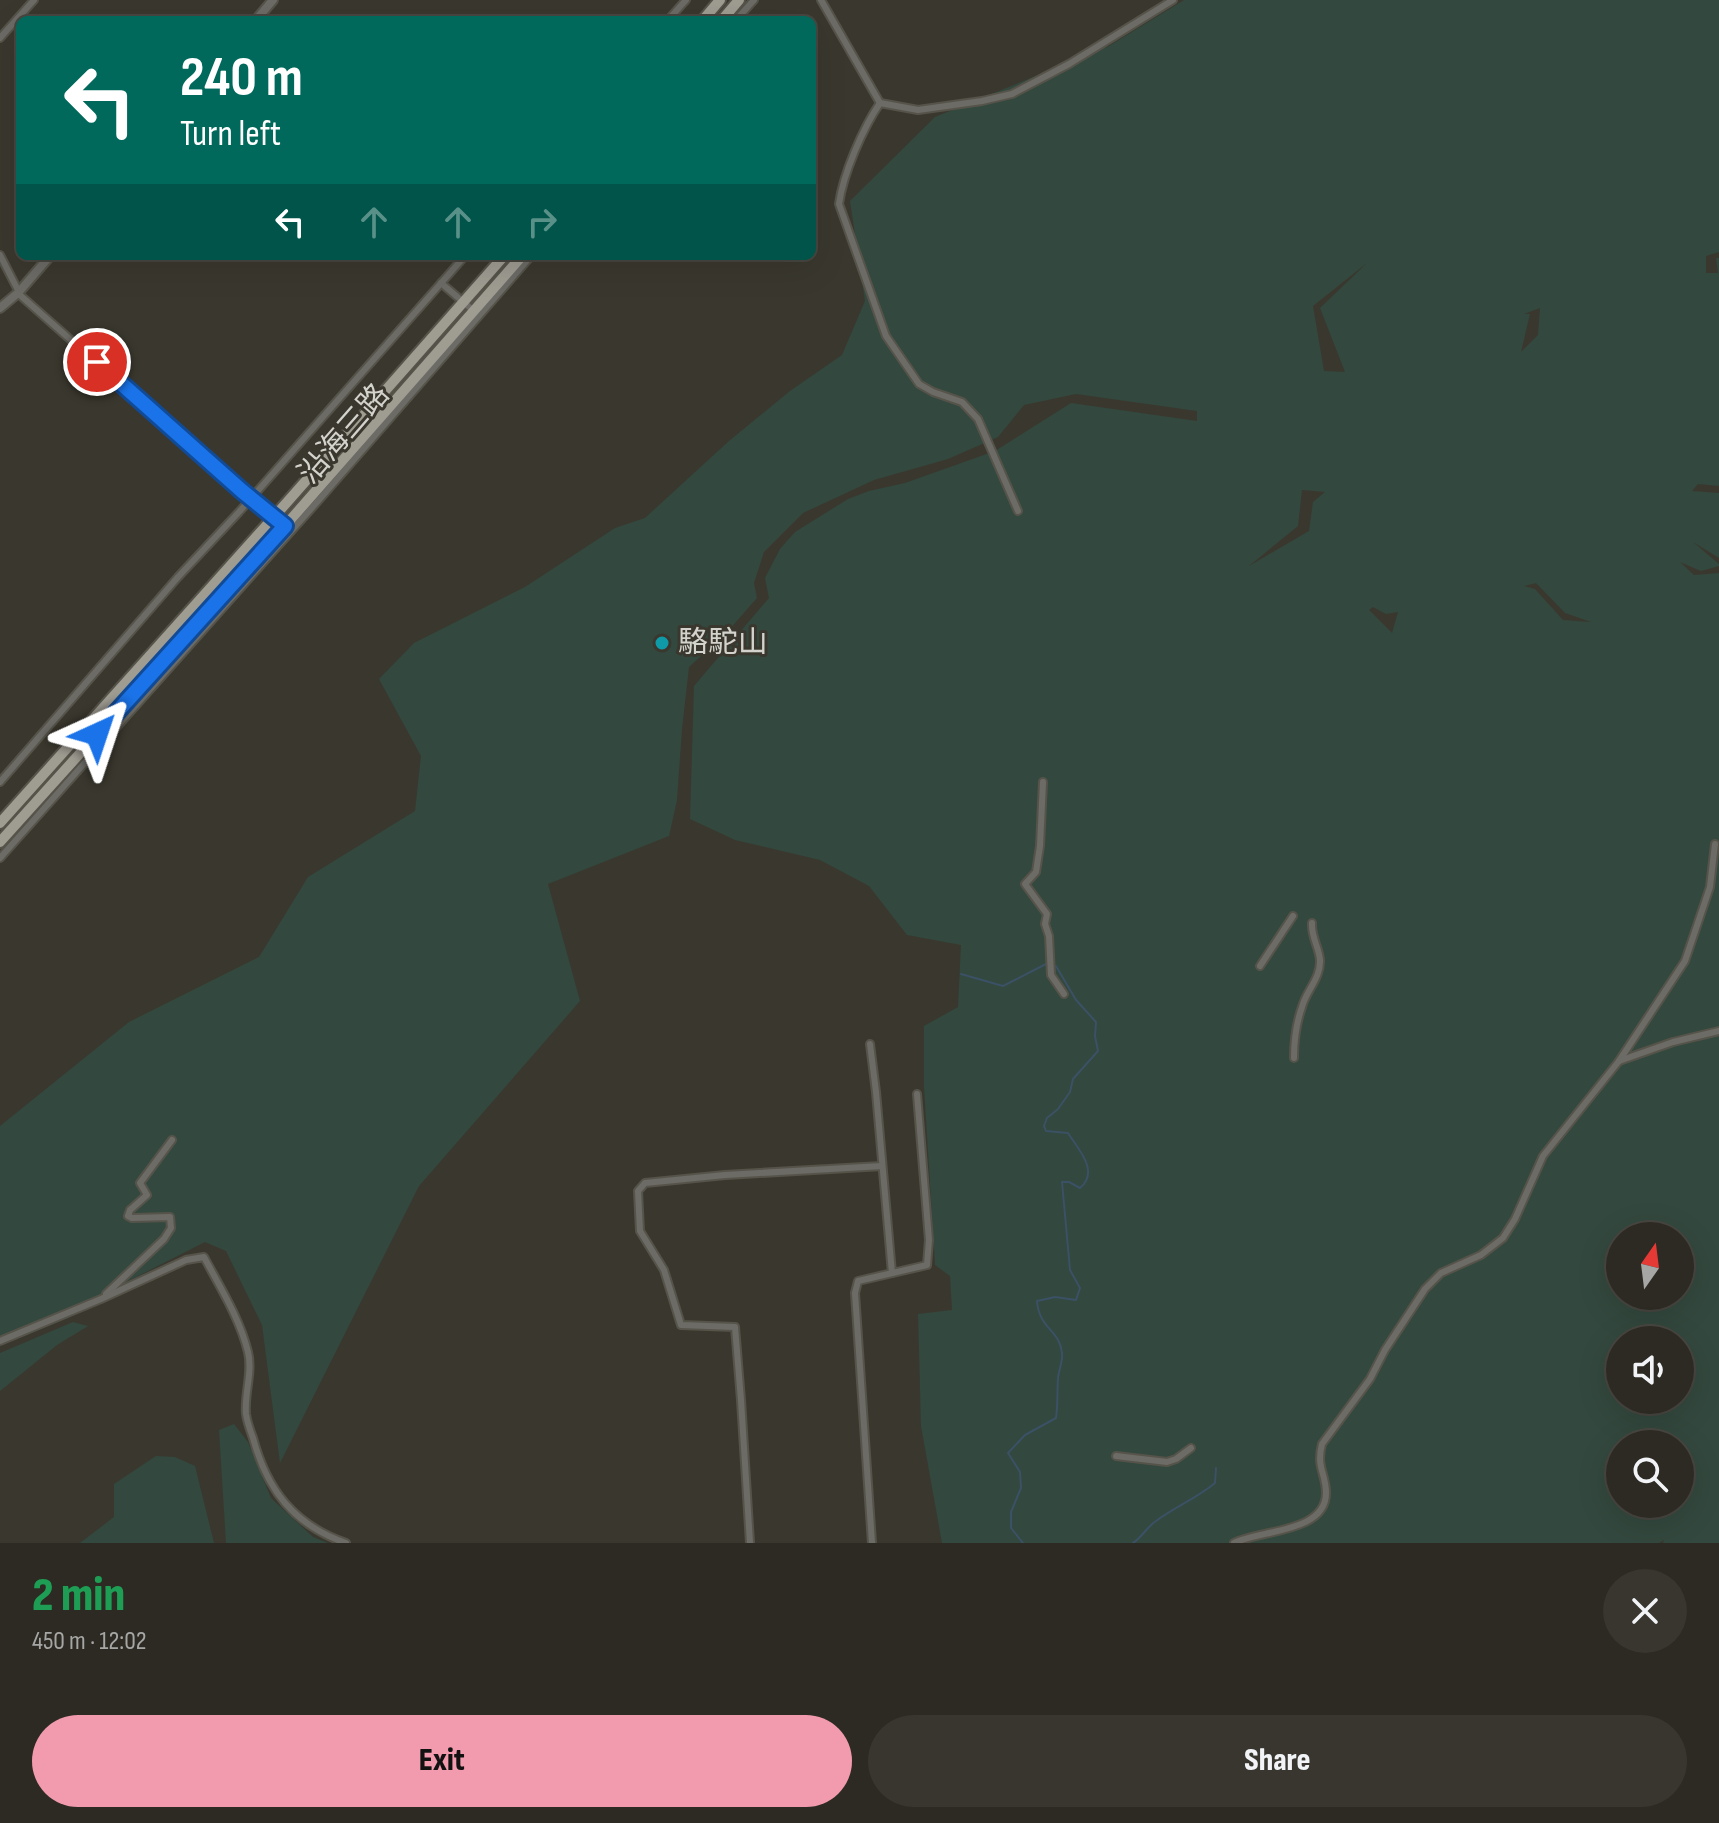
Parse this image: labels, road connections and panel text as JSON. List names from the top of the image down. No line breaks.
{"streets":{"main road":["沿海三路"]},"places":["駱駝山"],"north":"top","page":{"turn":["240 m","Turn left"],"heading":["2 min","450 m · 12:02"],"buttons":["Exit","Share"]}}
